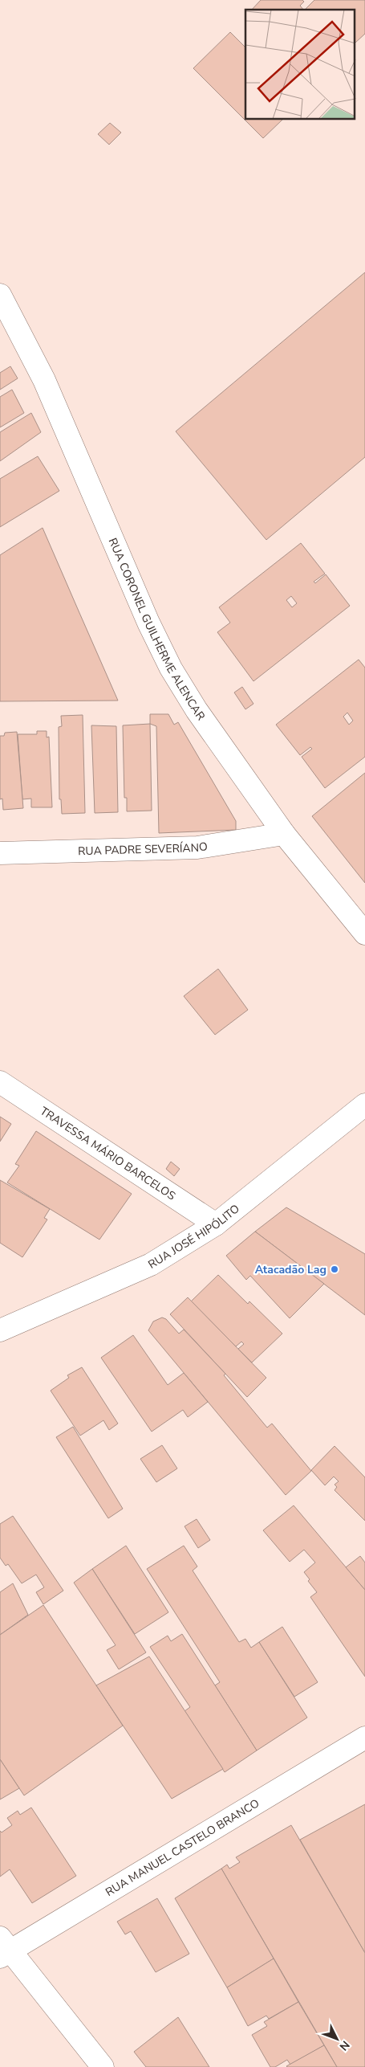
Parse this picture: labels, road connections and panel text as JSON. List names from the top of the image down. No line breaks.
{"streets":{"street":["RUA CORONEL GUILHERME ALENCAR","RUA PADRE SEVERÍANO","TRAVESSA MÁRIO BARCELOS","RUA JOSÉ HIPÓLITO","RUA MANUEL CASTELO BRANCO"]},"crossings":[["RUA CORONEL GUILHERME ALENCAR","RUA PADRE SEVERÍANO"],["TRAVESSA MÁRIO BARCELOS","RUA JOSÉ HIPÓLITO"]],"places":["Atacadão Lag"],"north":"bottom right"}
